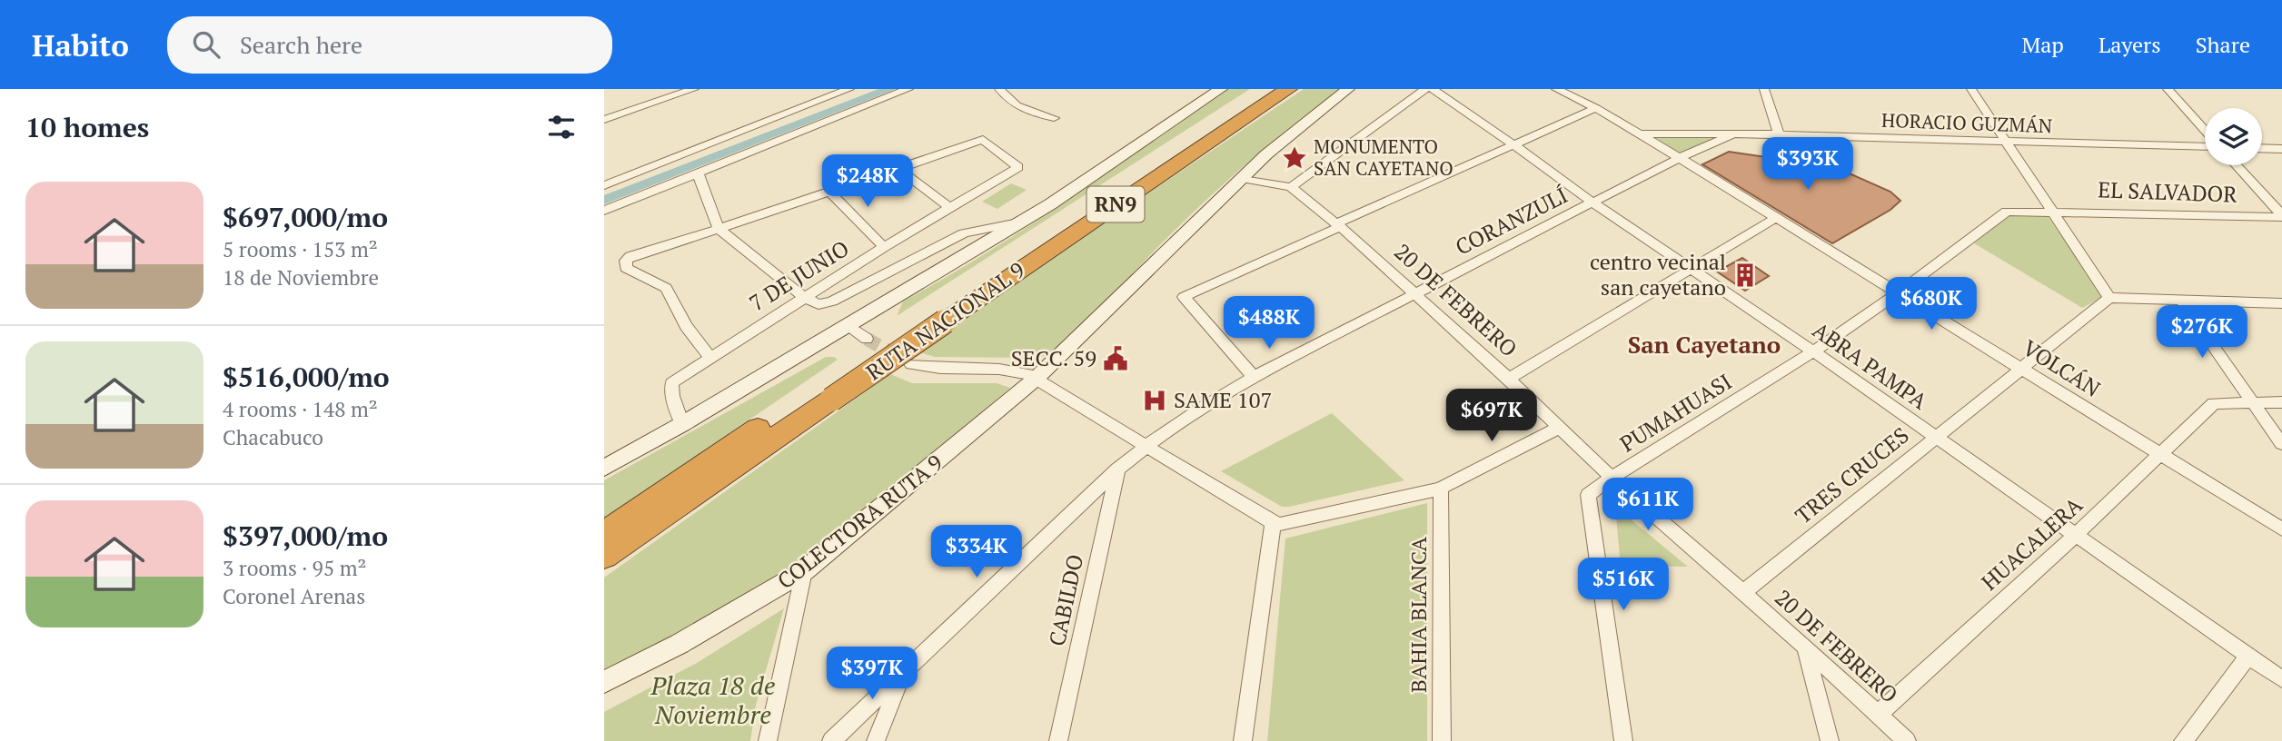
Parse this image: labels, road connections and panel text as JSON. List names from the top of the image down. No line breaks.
{"streets":{"highway":["RN9","RUTA NACIONAL 9"],"street":["HORACIO GUZMÁN","EL SALVADOR","CORANZULÍ","7 DE JUNIO","20 DE FEBRERO","ABRA PAMPA","VOLCÁN","PUMAHUASI","TRES CRUCES","COLECTORA RUTA 9","HUACALERA","CABILDO","BAHIA BLANCA"]},"crossings":[["HORACIO GUZMÁN","CORANZULÍ"],["HORACIO GUZMÁN","VOLCÁN"],["EL SALVADOR","PUMAHUASI"],["CORANZULÍ","20 DE FEBRERO"],["CORANZULÍ","ABRA PAMPA"],["CORANZULÍ","VOLCÁN"],["CORANZULÍ","CABILDO"],["20 DE FEBRERO","PUMAHUASI"],["20 DE FEBRERO","TRES CRUCES"],["20 DE FEBRERO","COLECTORA RUTA 9"],["20 DE FEBRERO","HUACALERA"],["ABRA PAMPA","PUMAHUASI"],["ABRA PAMPA","TRES CRUCES"],["ABRA PAMPA","HUACALERA"],["VOLCÁN","PUMAHUASI"],["VOLCÁN","TRES CRUCES"],["VOLCÁN","HUACALERA"]],"districts":["San Cayetano"],"parks":["Plaza 18 de Noviembre"],"places":{"place":["MONUMENTO SAN CAYETANO"],"building":["centro vecinal san cayetano"],"public building":["SECC. 59"],"hospital":["SAME 107"]},"page":{"header":"Habito","search":"Search here","nav":["Map","Layers","Share"],"heading":"10 homes","price":["$393K","$248K","$680K","$488K","$276K","$697K","$611K","$334K","$516K","$397K"],"list":[{"name":"$697,000/mo","note":"5 rooms · 153 m² · 18 de Noviembre"},{"name":"$516,000/mo","note":"4 rooms · 148 m² · Chacabuco"},{"name":"$397,000/mo","note":"3 rooms · 95 m² · Coronel Arenas"}]}}
